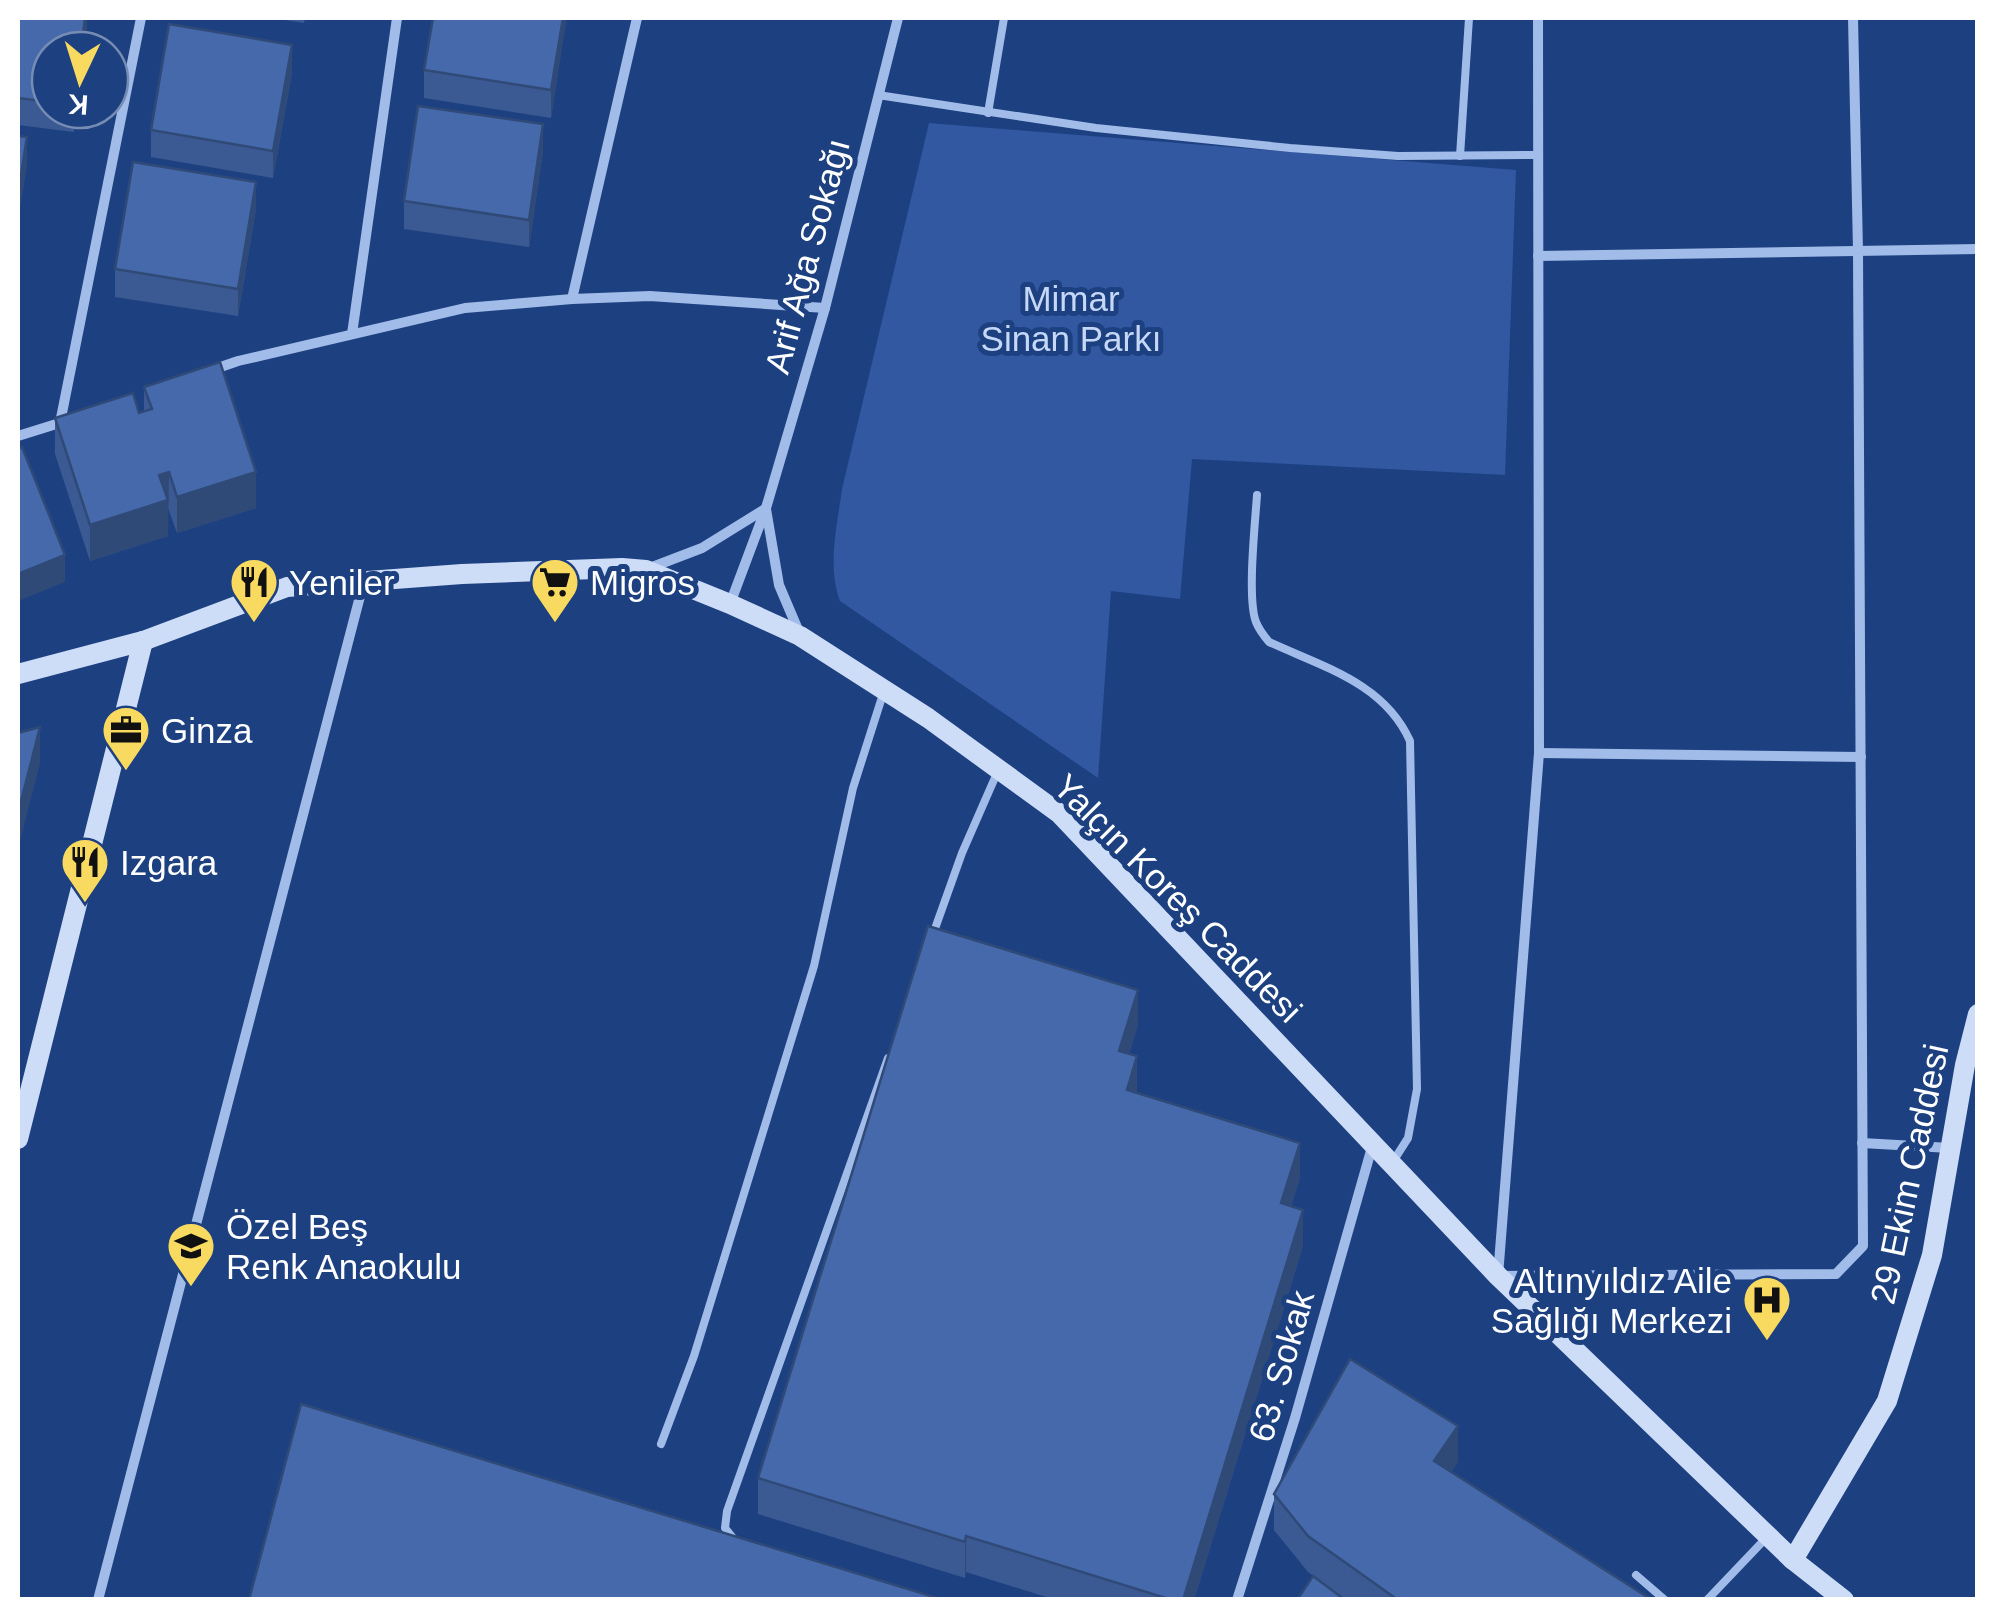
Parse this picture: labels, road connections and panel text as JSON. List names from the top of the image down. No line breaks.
{"streets":{"street":["Arif Ağa Sokağı","Yalçın Koreş Caddesi","29 Ekim Caddesi","63. Sokak"]},"crossings":[["Arif Ağa Sokağı","Yalçın Koreş Caddesi"],["Yalçın Koreş Caddesi","29 Ekim Caddesi"],["Yalçın Koreş Caddesi","63. Sokak"]],"parks":["Mimar Sinan Parkı"],"places":{"restaurant":["Yeniler","Izgara"],"supermarket":["Migros"],"office":["Ginza"],"school or university":["Özel Beş Renk Anaokulu"],"hospital":["Altınyıldız Aile Sağlığı Merkezi"]},"north":"bottom"}
